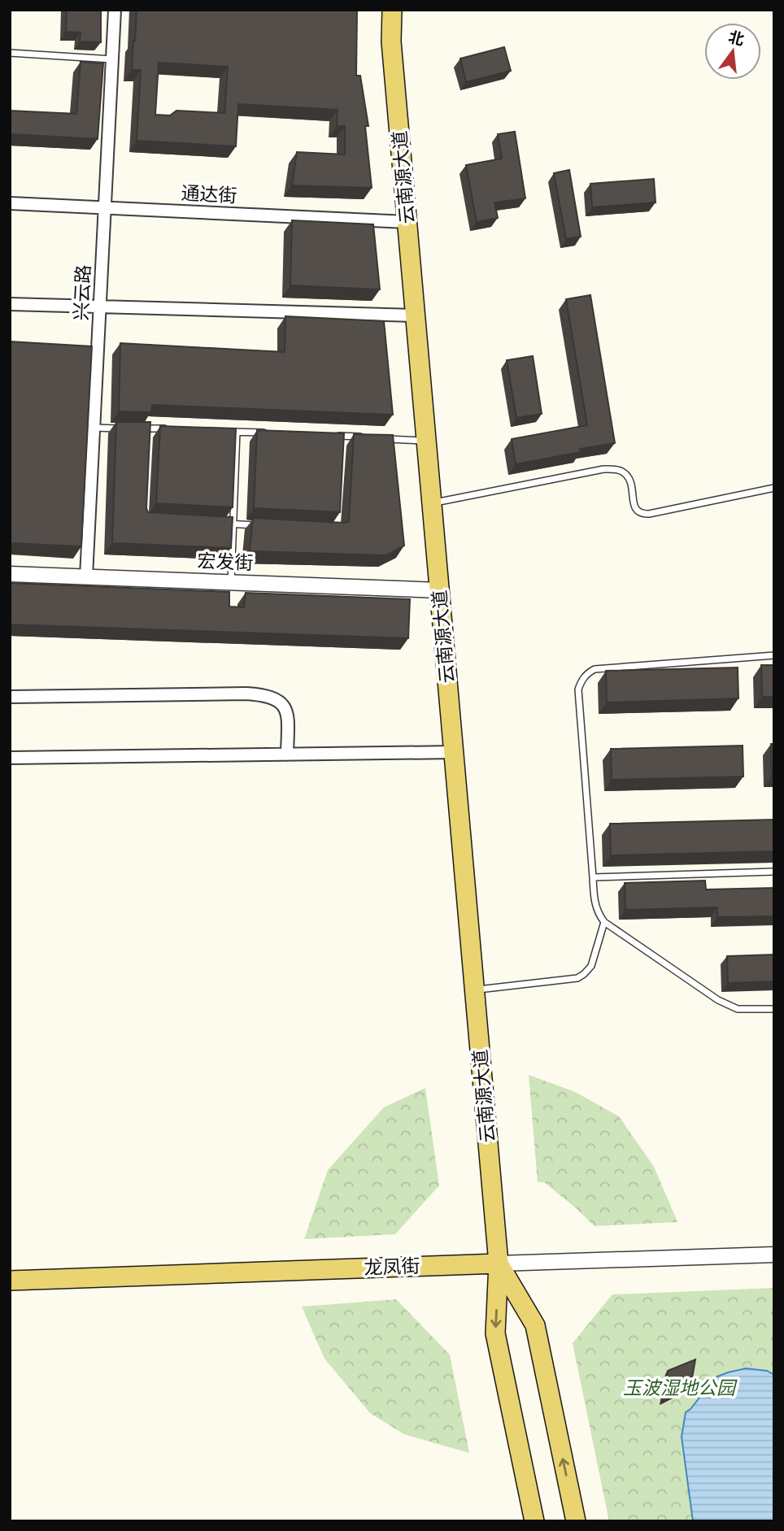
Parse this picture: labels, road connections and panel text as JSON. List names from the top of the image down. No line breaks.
{"streets":{"main road":["云南源大道","龙凤街"],"street":["通达街","兴云路","宏发街"]},"crossings":[["云南源大道","通达街"],["云南源大道","宏发街"],["云南源大道","龙凤街"],["通达街","兴云路"],["兴云路","宏发街"]],"parks":["玉波湿地公园"],"north":"top"}
